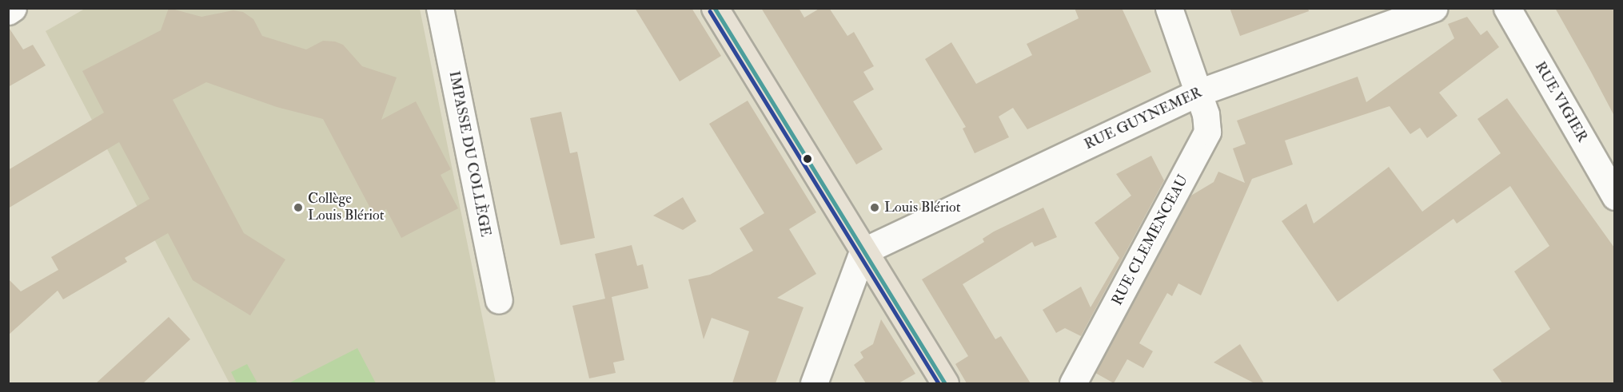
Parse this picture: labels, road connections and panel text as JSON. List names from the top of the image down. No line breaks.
{"streets":{"street":["RUE VIGIER","RUE GUYNEMER","IMPASSE DU COLLÈGE","RUE CLEMENCEAU"]},"crossings":[["RUE GUYNEMER","RUE CLEMENCEAU"]],"places":["Collège Louis Blériot","Louis Blériot"]}
